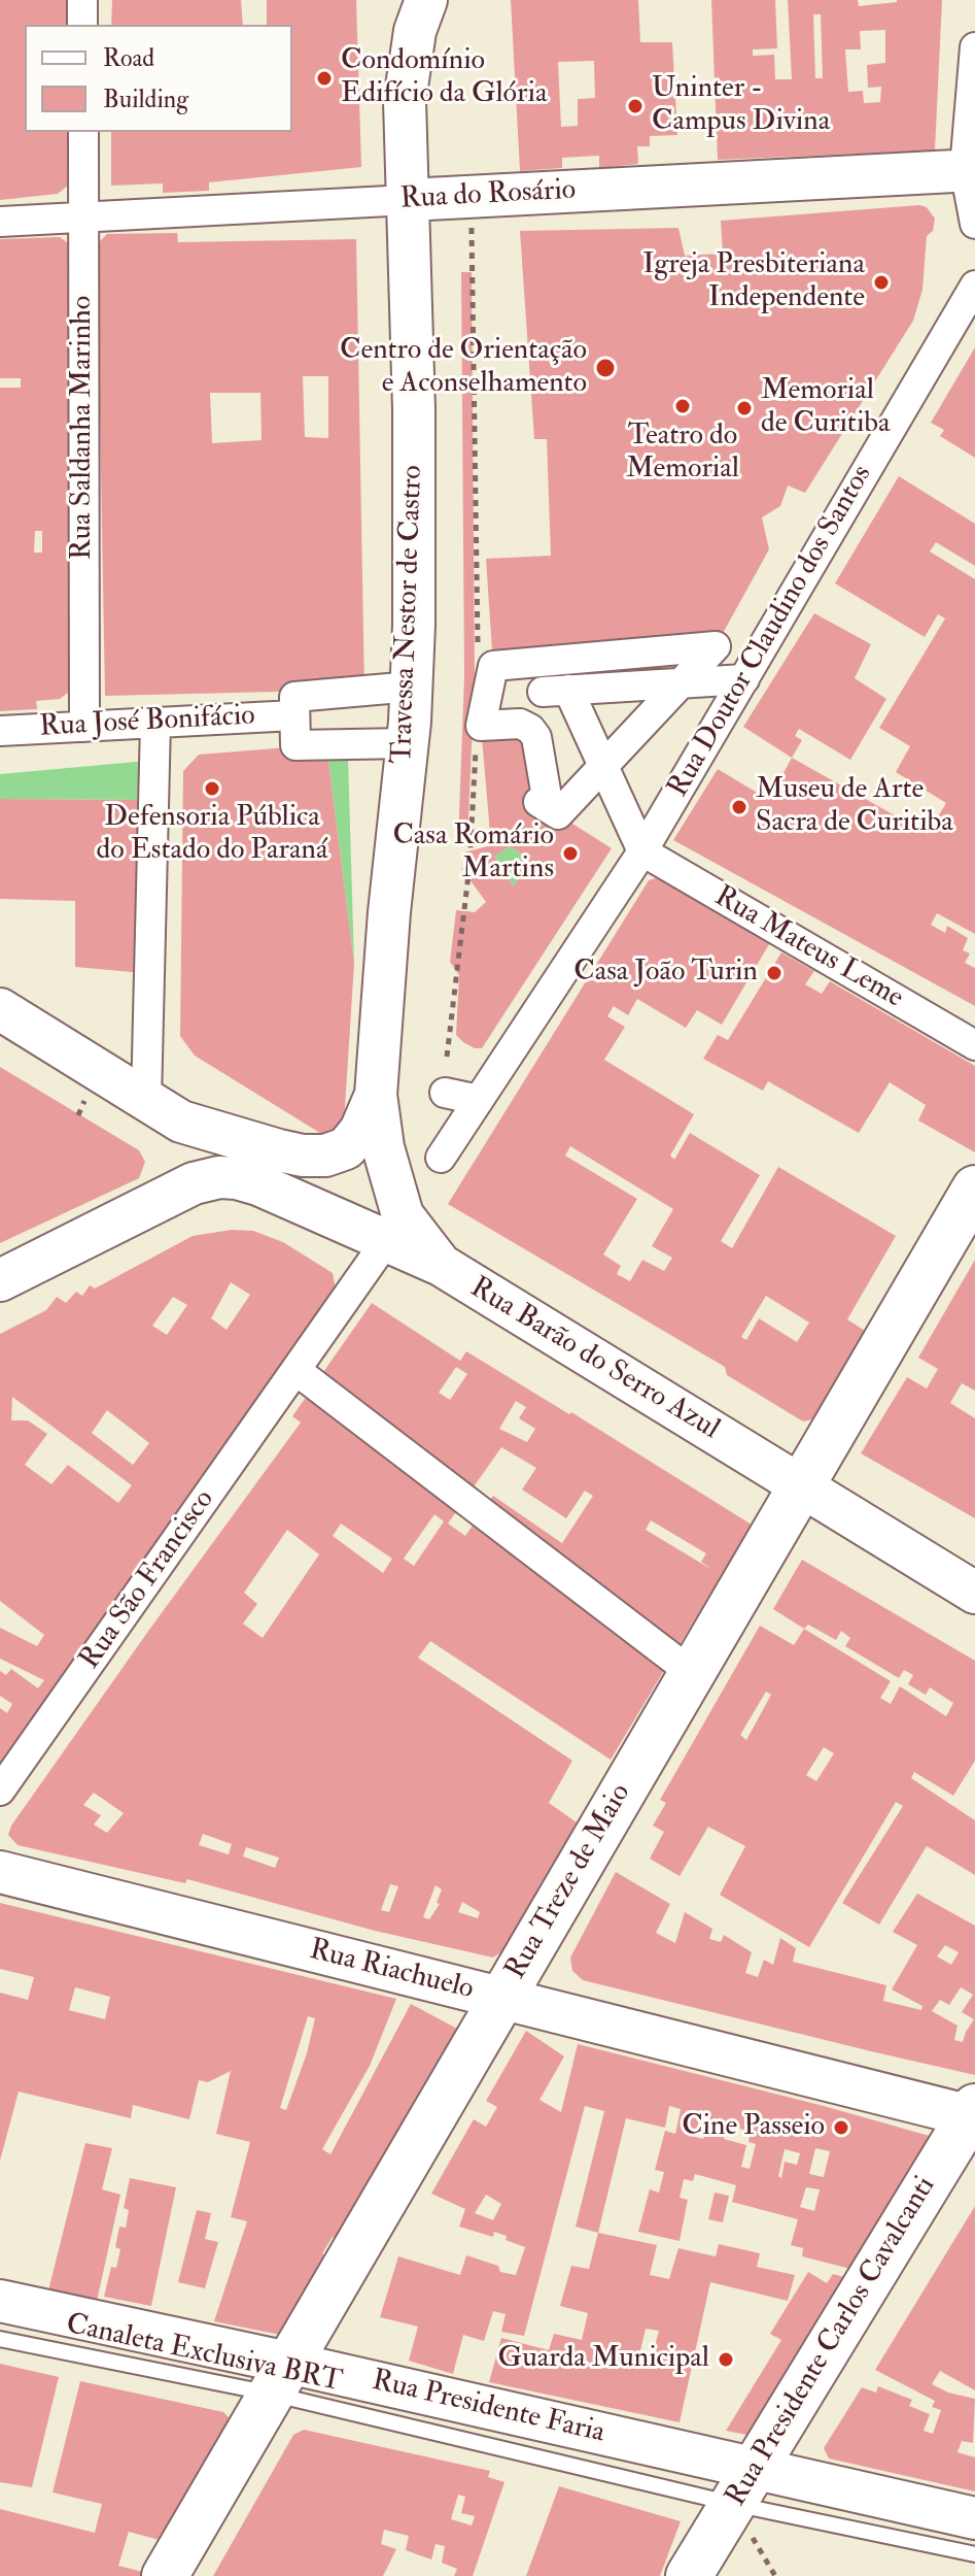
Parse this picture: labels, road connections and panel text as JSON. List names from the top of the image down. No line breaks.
{"streets":{"main road":["Rua Treze de Maio","Rua Presidente Carlos Cavalcanti"],"street":["Rua do Rosário","Rua Saldanha Marinho","Travessa Nestor de Castro","Rua Doutor Claudino dos Santos","Rua José Bonifácio","Rua Mateus Leme","Rua Barão do Serro Azul","Rua São Francisco","Rua Riachuelo","Rua Presidente Faria"],"lane":["Canaleta Exclusiva BRT"]},"crossings":[["Rua do Rosário","Rua Saldanha Marinho"],["Rua do Rosário","Travessa Nestor de Castro"],["Rua Saldanha Marinho","Rua José Bonifácio"],["Travessa Nestor de Castro","Rua Barão do Serro Azul"],["Rua Doutor Claudino dos Santos","Rua Mateus Leme"],["Rua Barão do Serro Azul","Rua São Francisco"],["Rua Barão do Serro Azul","Rua Treze de Maio"],["Rua Treze de Maio","Rua Riachuelo"],["Rua Treze de Maio","Canaleta Exclusiva BRT"],["Rua Treze de Maio","Rua Presidente Faria"],["Rua Riachuelo","Rua Presidente Carlos Cavalcanti"],["Rua Presidente Carlos Cavalcanti","Rua Presidente Faria"],["Canaleta Exclusiva BRT","Rua Presidente Faria"]],"places":["Condomínio Edifício da Glória","Uninter - Campus Divina","Igreja Presbiteriana Independente","Centro de Orientação e Aconselhamento","Teatro do Memorial","Memorial de Curitiba","Defensoria Pública do Estado do Paraná","Museu de Arte Sacra de Curitiba","Casa Romário Martins","Casa João Turin","Cine Passeio","Guarda Municipal"],"legend":["Road","Building"]}
